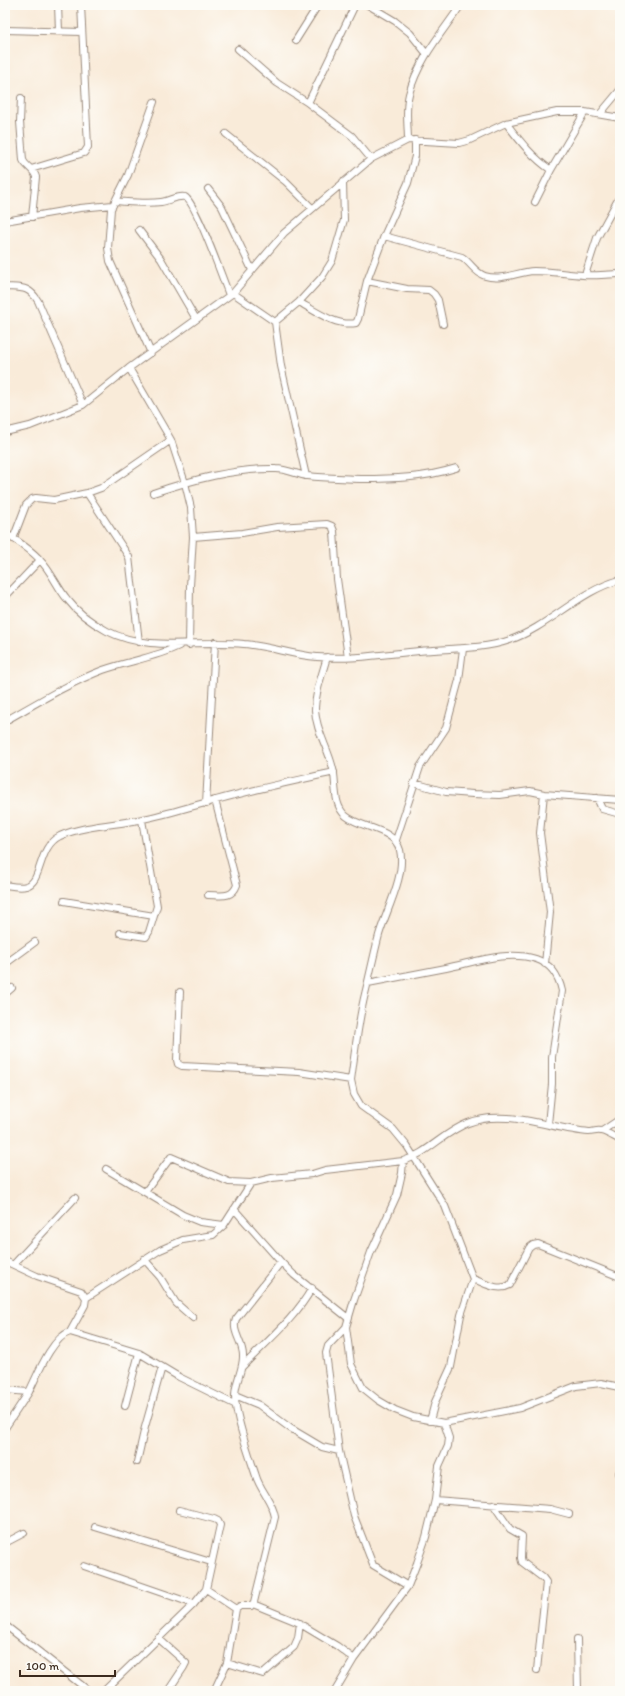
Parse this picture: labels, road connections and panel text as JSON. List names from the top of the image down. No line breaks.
{"scale_bar":"100 m"}
